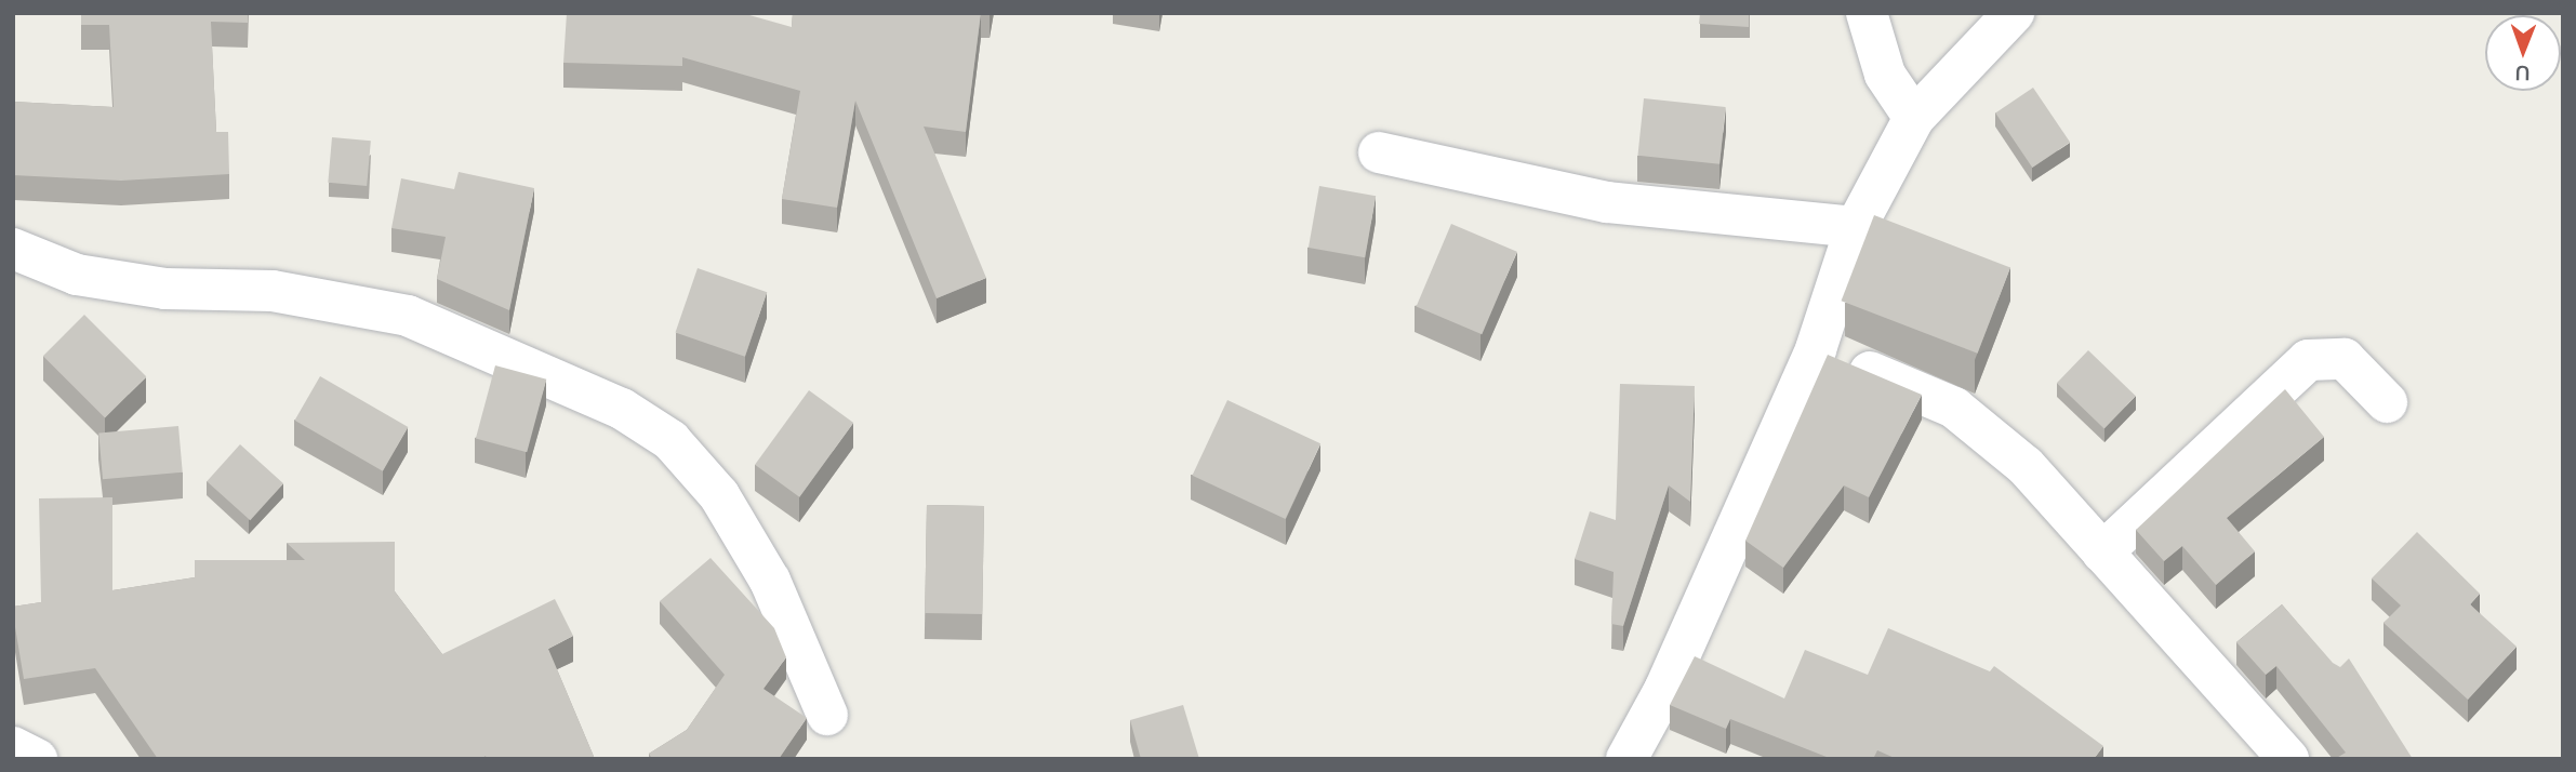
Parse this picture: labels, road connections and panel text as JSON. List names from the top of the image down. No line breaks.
{"north":"bottom"}
